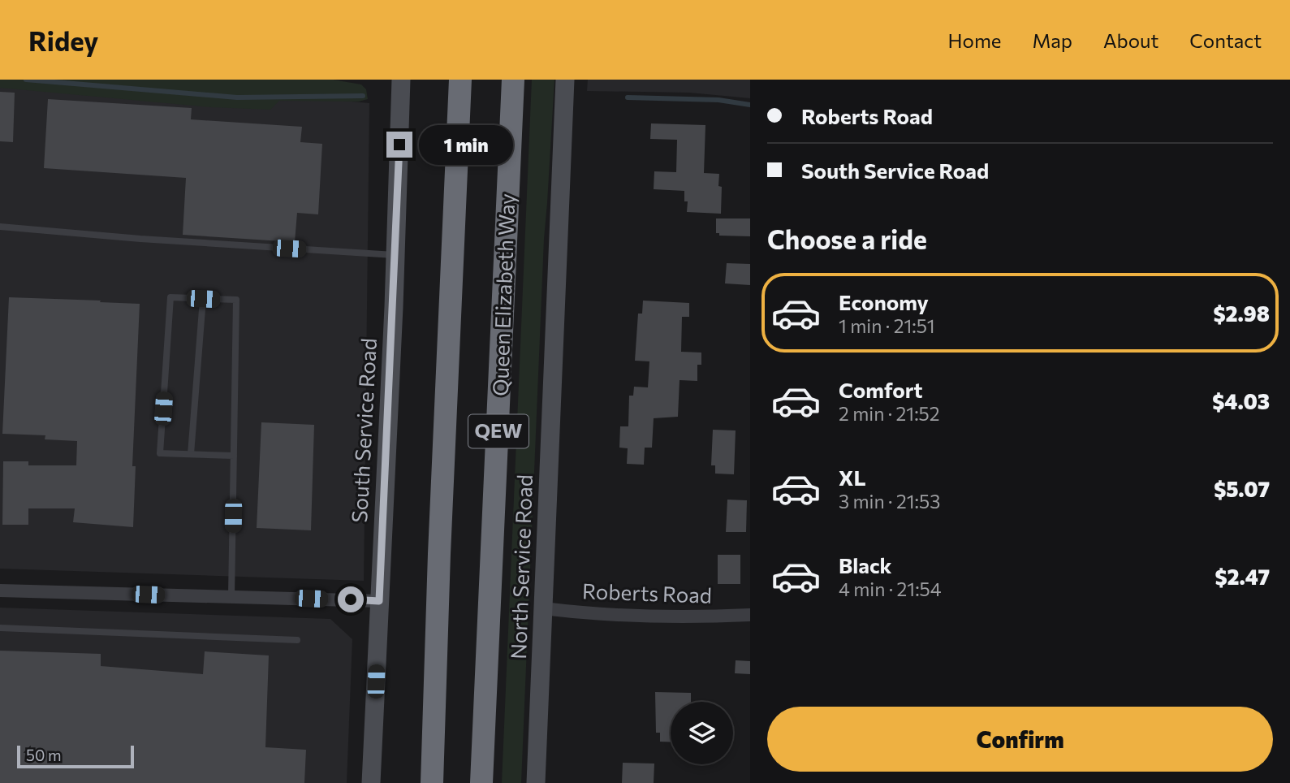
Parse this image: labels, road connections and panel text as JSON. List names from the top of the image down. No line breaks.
{"streets":{"highway":["Queen Elizabeth Way","QEW"],"street":["South Service Road","North Service Road","Roberts Road"]},"crossings":[["North Service Road","Roberts Road"]],"scale_bar":"50 m","page":{"header":"Ridey","nav":["Home","Map","About","Contact"],"banner":["Roberts Road","South Service Road"],"bubble":"1 min","heading":"Choose a ride","list":[{"name":"Economy","note":"1 min · 21:51","value":"$2.98"},{"name":"Comfort","note":"2 min · 21:52","value":"$4.03"},{"name":"XL","note":"3 min · 21:53","value":"$5.07"},{"name":"Black","note":"4 min · 21:54","value":"$2.47"}],"buttons":"Confirm","scale":"50 m"}}
